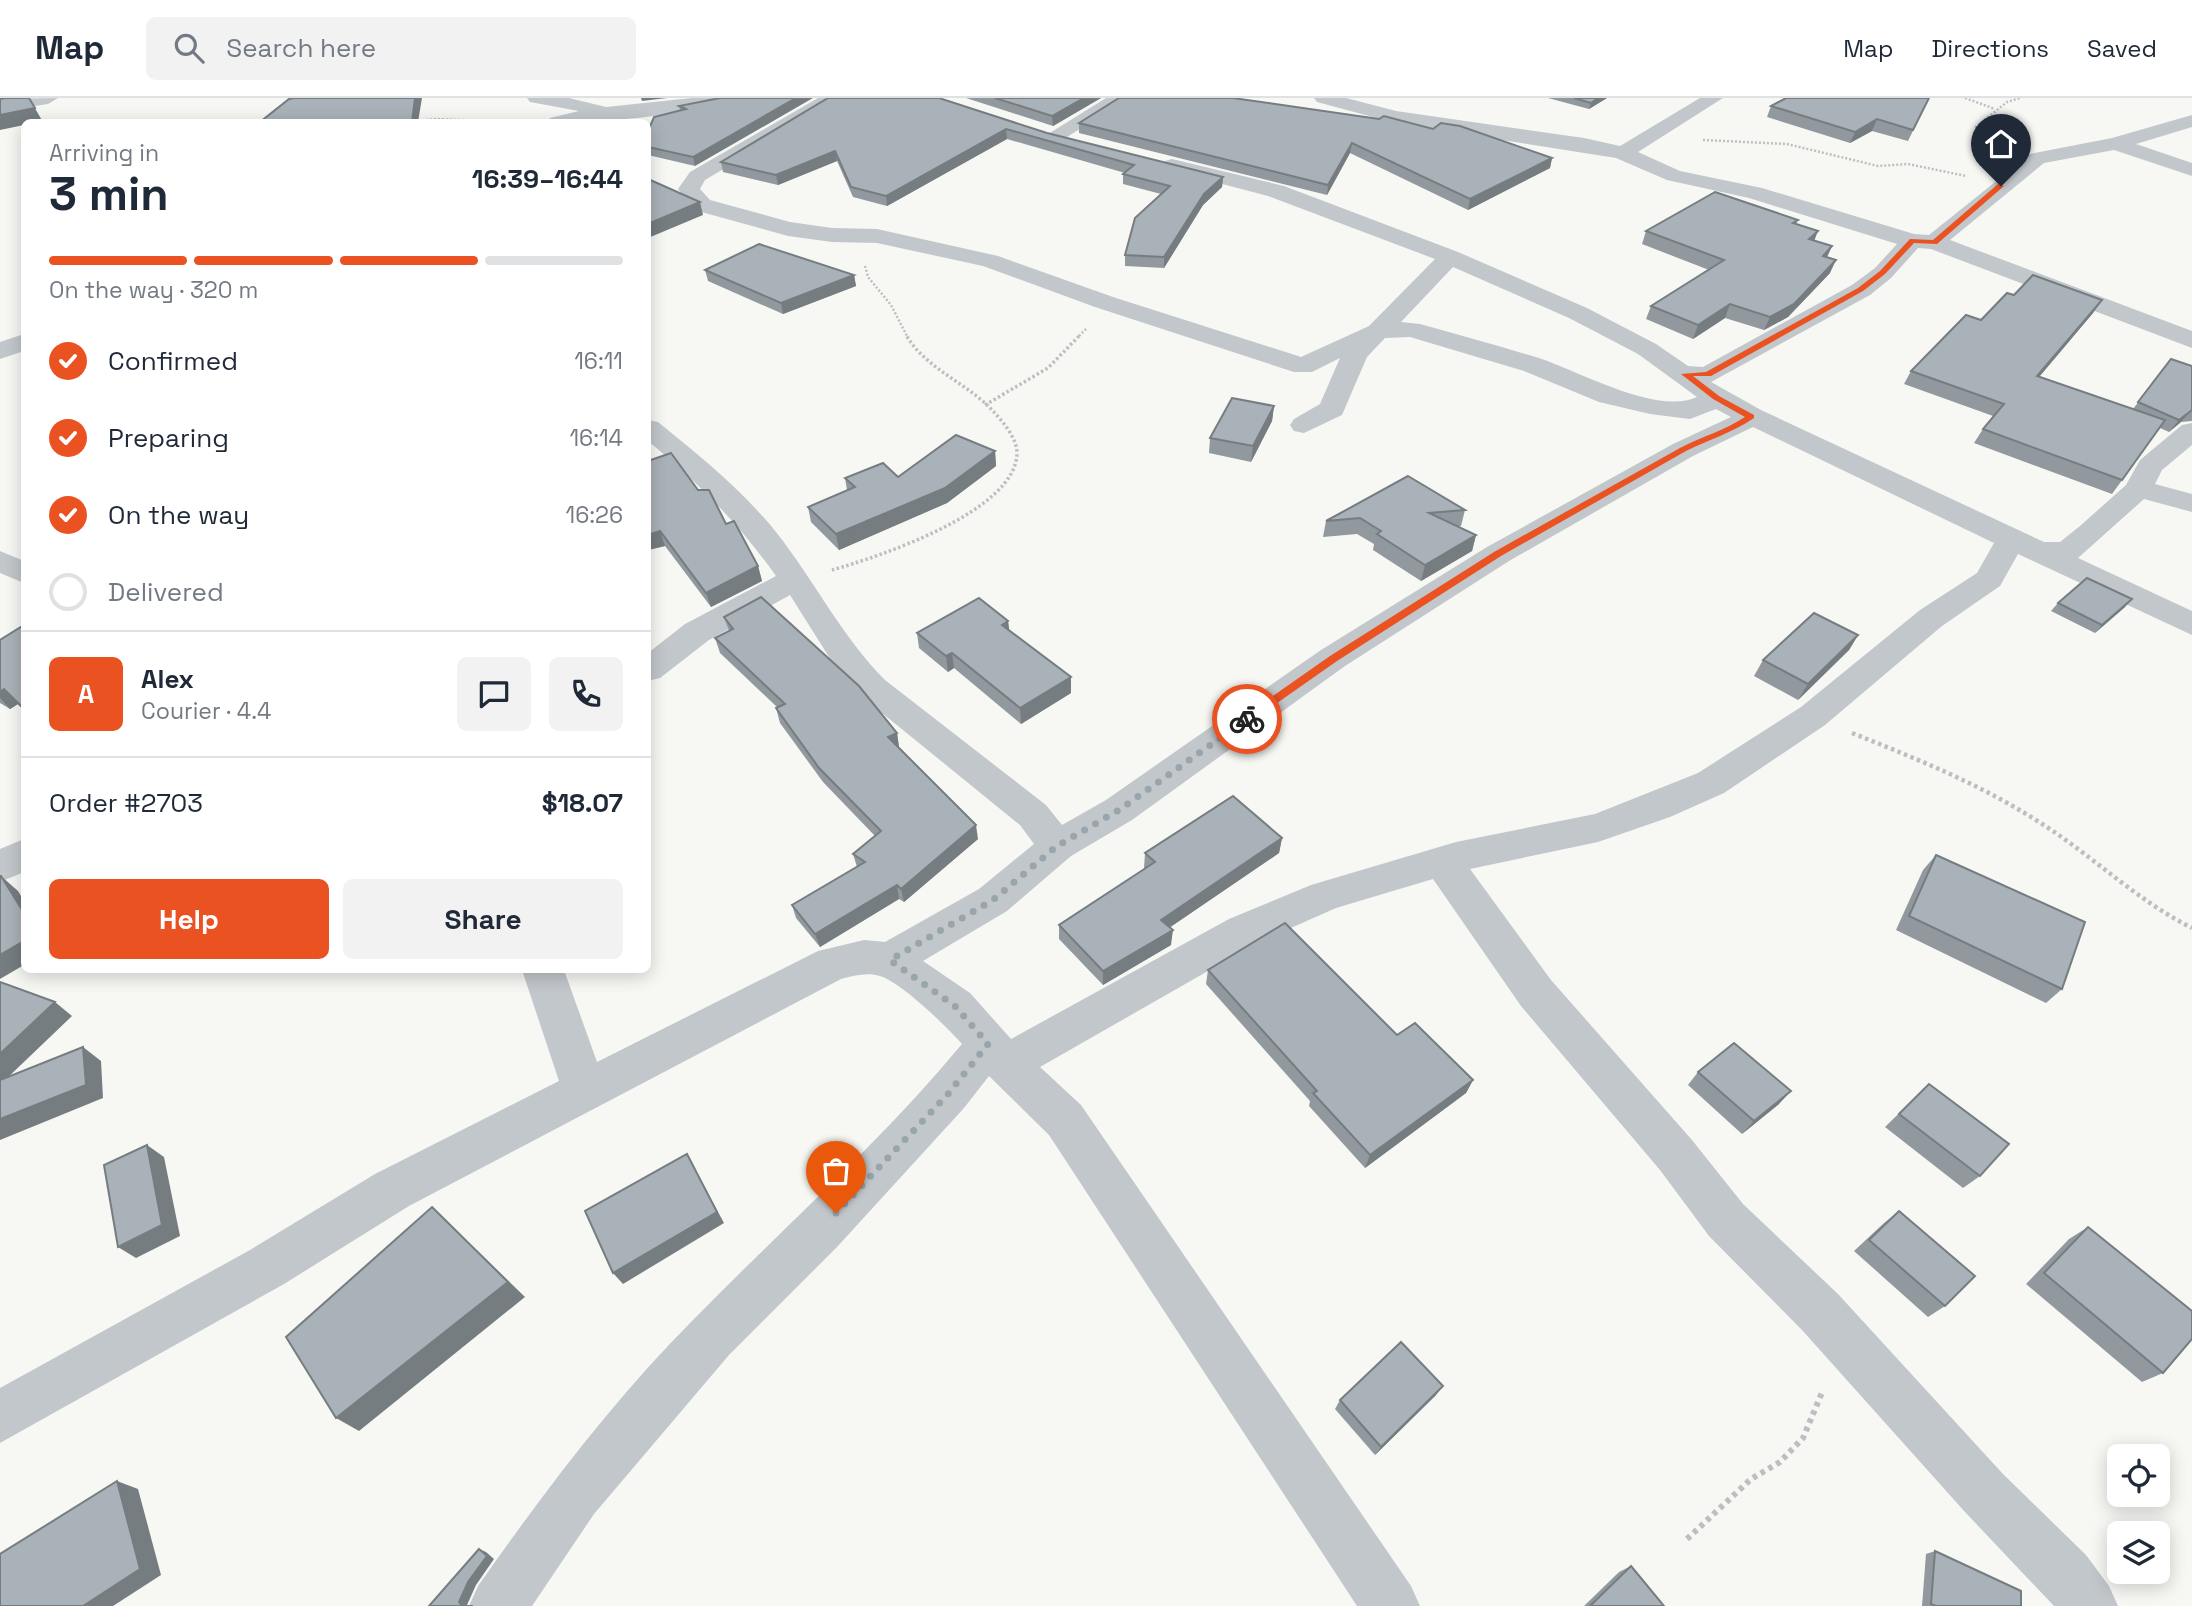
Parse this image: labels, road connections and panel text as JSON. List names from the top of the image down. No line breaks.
{"page":{"header":"Map","search":"Search here","nav":["Map","Directions","Saved"],"heading":["3 min","Arriving in","16:39–16:44"],"panel":["Alex","Courier · 4.4","Order #2703","$18.07"],"bar":"On the way · 320 m","list":[["Confirmed","16:11"],["Preparing","16:14"],["On the way","16:26"],"Delivered"],"round":"A","buttons":["Help","Share"]}}
